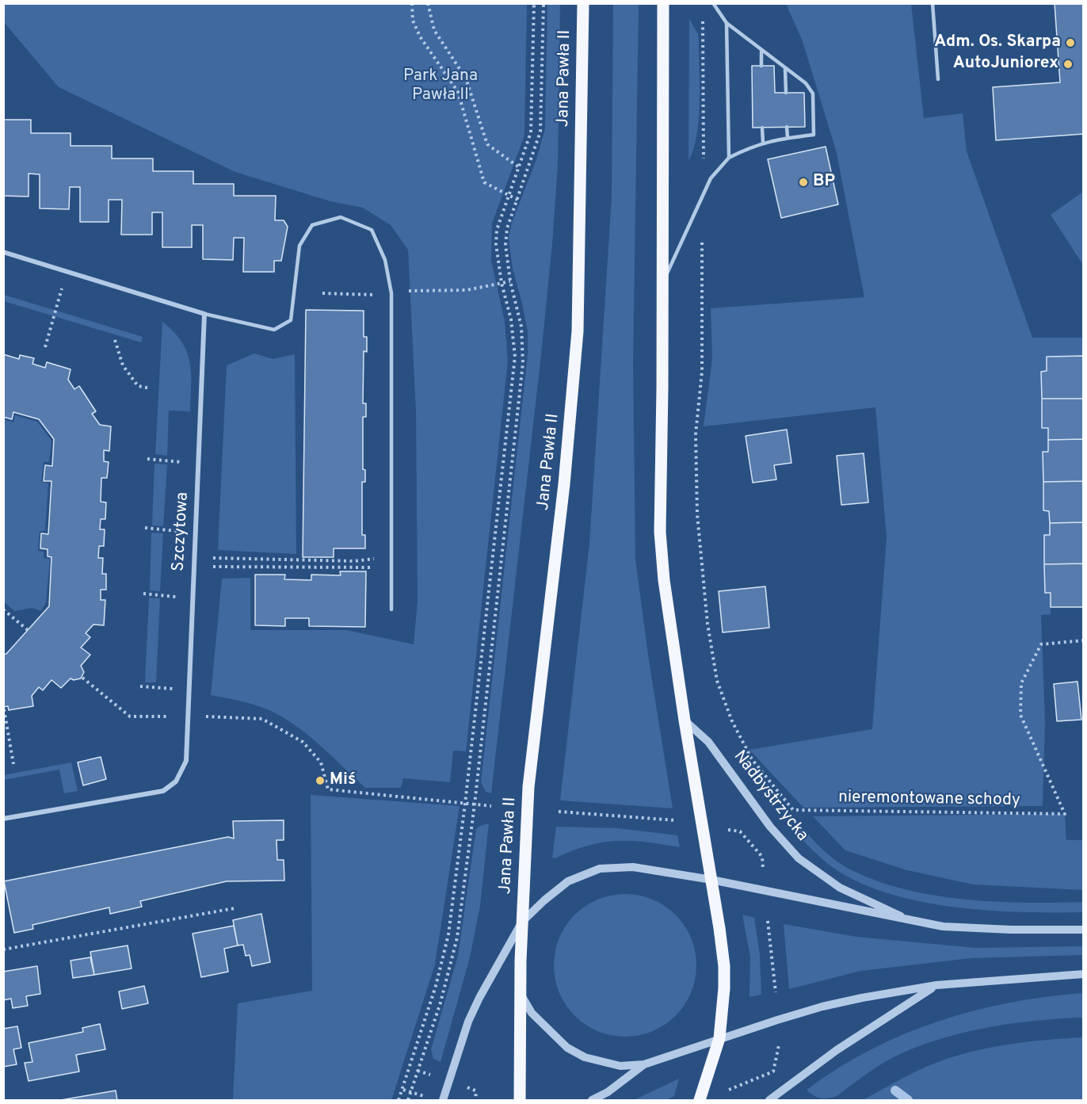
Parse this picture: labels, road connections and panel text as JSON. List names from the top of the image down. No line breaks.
{"streets":{"main road":["Jana Pawła II"],"street":["Szczytowa","Nadbystrzycka"],"path":["nieremontowane schody"]},"crossings":[["Jana Pawła II","Nadbystrzycka"]],"parks":["Park Jana Pawła II"],"places":["Adm. Os. Skarpa","AutoJuniorex","BP","Miś"]}
